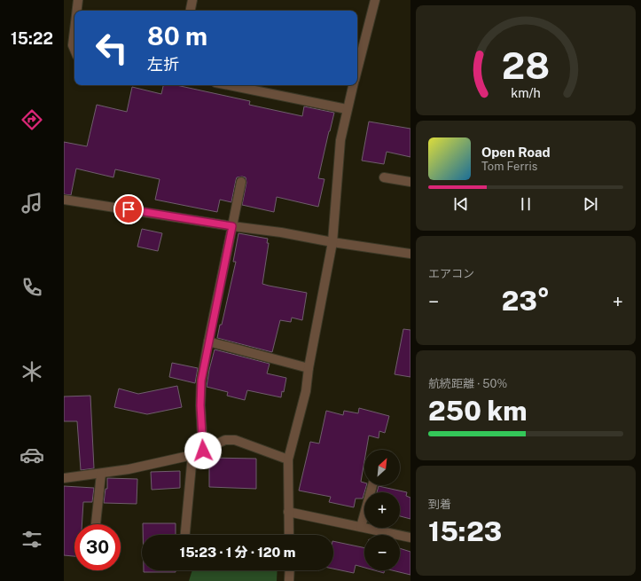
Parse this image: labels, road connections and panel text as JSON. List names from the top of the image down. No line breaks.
{"north":"top right","page":{"tabs":"15:22","turn":["80 m","左折"],"song":["Open Road","Tom Ferris"],"tile":["エアコン",["航続距離 · 50%","250 km"],["到着","15:23"]],"heat":["−","23°","+"],"map_buttons":["+","−"],"limit":"30","trip":"15:23 · 1 分 · 120 m","gauge":["28","km/h"]}}
